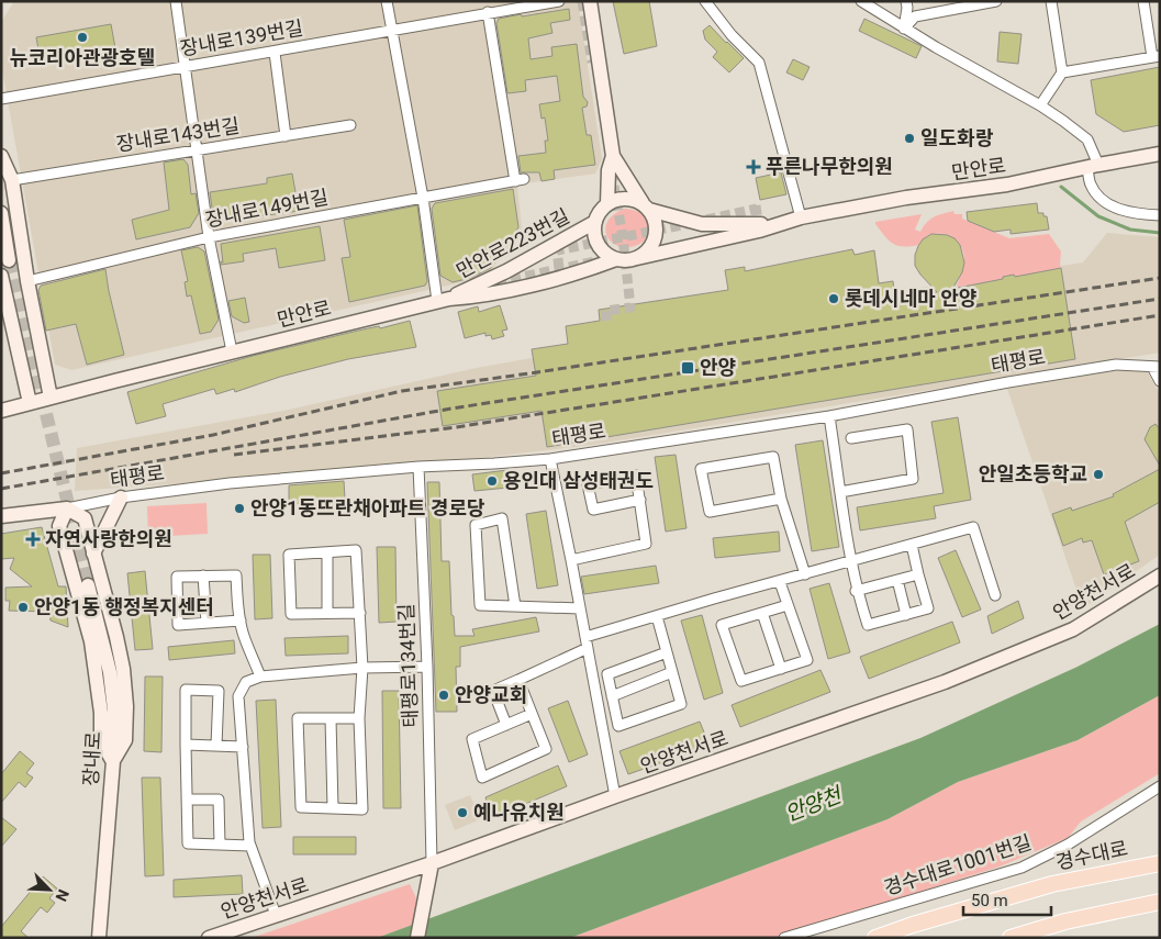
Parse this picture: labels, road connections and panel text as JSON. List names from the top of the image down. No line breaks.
{"streets":{"main road":["경수대로"],"street":["장내로139번길","장내로143번길","만안로","장내로149번길","만안로223번길","태평로","안양천서로","태평로134번길","장내로","경수대로1001번길"]},"crossings":[["장내로139번길","장내로149번길"],["만안로","만안로223번길"],["태평로","태평로134번길"],["안양천서로","태평로134번길"]],"water":["안양천"],"places":{"other":["뉴코리아관광호텔","일도화랑","롯데시네마 안양","안일초등학교","용인대 삼성태권도","안양1동뜨란채아파트 경로당","안양1동 행정복지센터","안양교회","예나유치원"],"health":["푸른나무한의원","자연사랑한의원"],"transit":["안양"]},"scale_bar":"50 m","north":"bottom right"}
